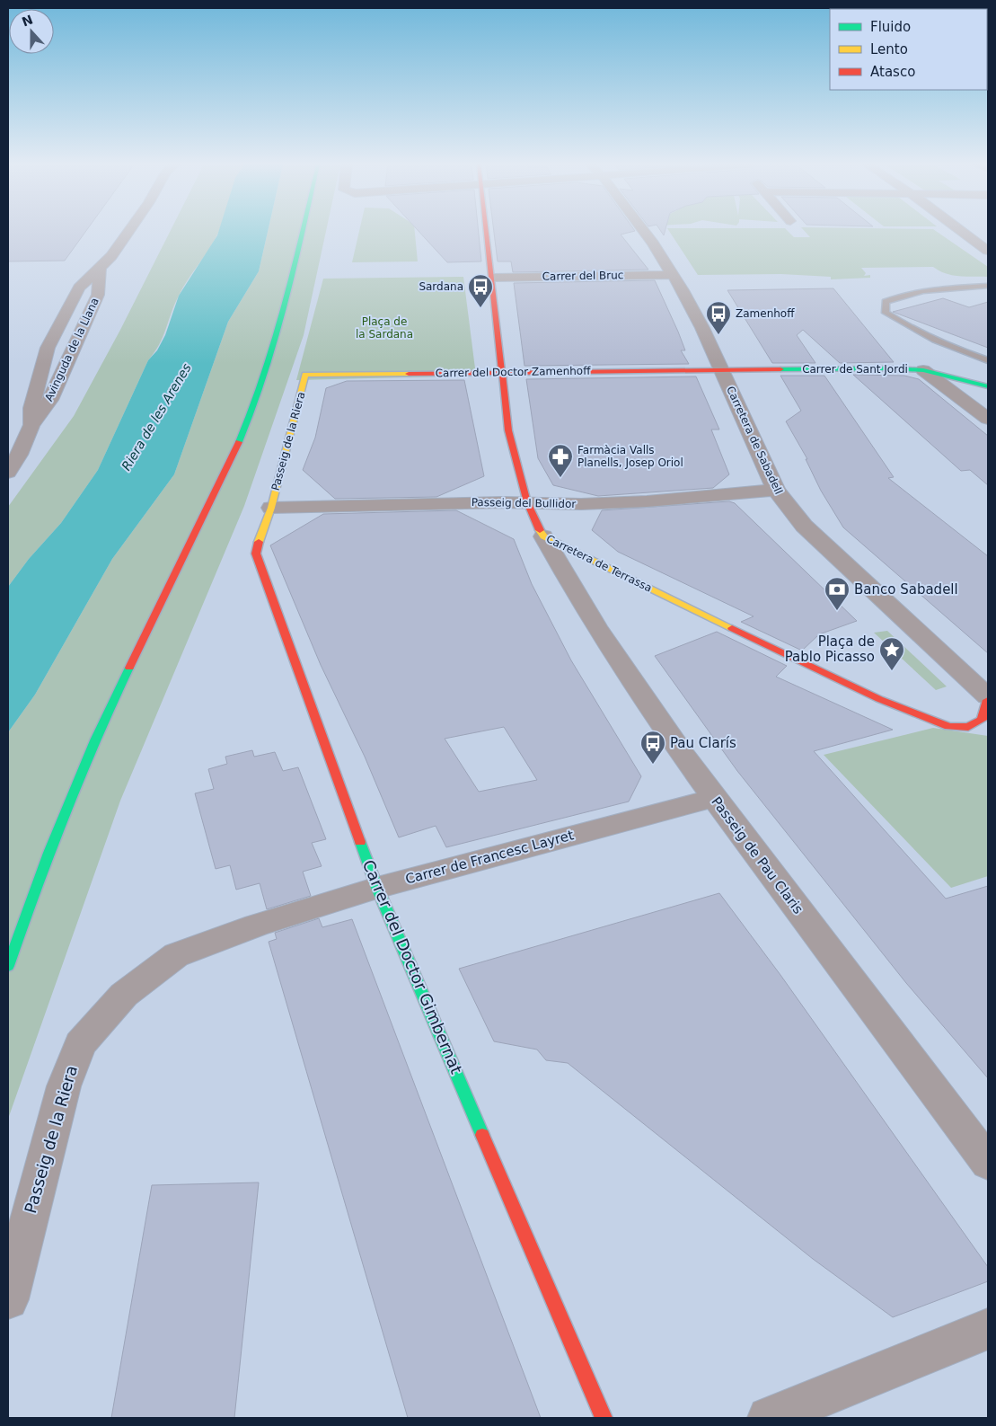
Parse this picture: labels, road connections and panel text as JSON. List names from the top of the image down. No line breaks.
{"streets":{"street":["Carrer del Bruc","Avinguda de la Llana","Carrer de Sant Jordi","Carrer del Doctor Zamenhoff","Carretera de Sabadell","Passeig de la Riera","Passeig del Bullidor","Carretera de Terrassa","Passeig de Pau Claris","Carrer de Francesc Layret","Carrer del Doctor Gimbernat"]},"crossings":[["Carrer del Bruc","Carretera de Sabadell"],["Carrer del Bruc","Carretera de Terrassa"],["Carrer de Sant Jordi","Carrer del Doctor Zamenhoff"],["Carrer de Sant Jordi","Carretera de Sabadell"],["Carrer del Doctor Zamenhoff","Carretera de Sabadell"],["Carrer del Doctor Zamenhoff","Passeig de la Riera"],["Carrer del Doctor Zamenhoff","Carretera de Terrassa"],["Carretera de Sabadell","Passeig del Bullidor"],["Passeig de la Riera","Passeig del Bullidor"],["Passeig de la Riera","Carrer de Francesc Layret"],["Passeig de la Riera","Carrer del Doctor Gimbernat"],["Passeig del Bullidor","Carretera de Terrassa"],["Passeig del Bullidor","Carrer del Doctor Gimbernat"],["Carretera de Terrassa","Passeig de Pau Claris"],["Passeig de Pau Claris","Carrer de Francesc Layret"],["Carrer de Francesc Layret","Carrer del Doctor Gimbernat"]],"water":["Riera de les Arenes"],"parks":["Plaça de la Sardana"],"places":{"bus stop":["Sardana","Zamenhoff","Pau Clarís"],"pharmacy":["Farmàcia Valls Planells, Josep Oriol"],"bank":["Banco Sabadell"],"place":["Plaça de Pablo Picasso"]},"legend":["Fluido","Lento","Atasco"],"north":"top"}
